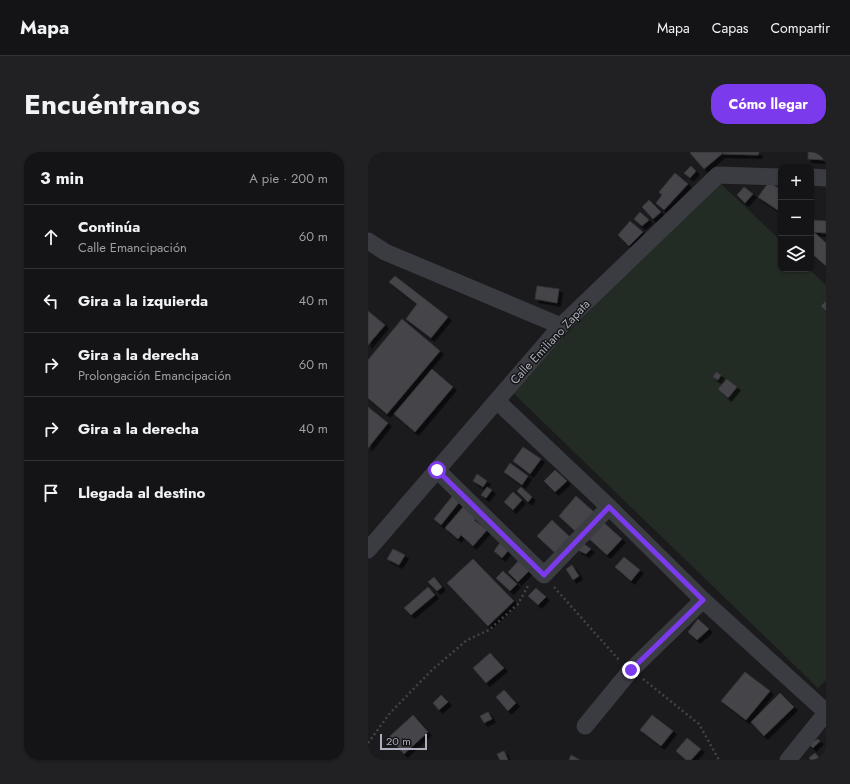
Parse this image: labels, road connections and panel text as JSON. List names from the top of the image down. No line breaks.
{"streets":{"street":["Calle Emiliano Zapata"]},"scale_bar":"20 m","page":{"header":"Mapa","nav":["Mapa","Capas","Compartir"],"title":"Encuéntranos","buttons":"Cómo llegar","heading":["3 min","A pie · 200 m"],"map_buttons":["+","−"],"list":[["Continúa","Calle Emancipación","60 m"],["Gira a la izquierda","40 m"],["Gira a la derecha","Prolongación Emancipación","60 m"],["Gira a la derecha","40 m"],"Llegada al destino"],"scale":"20 m"}}
